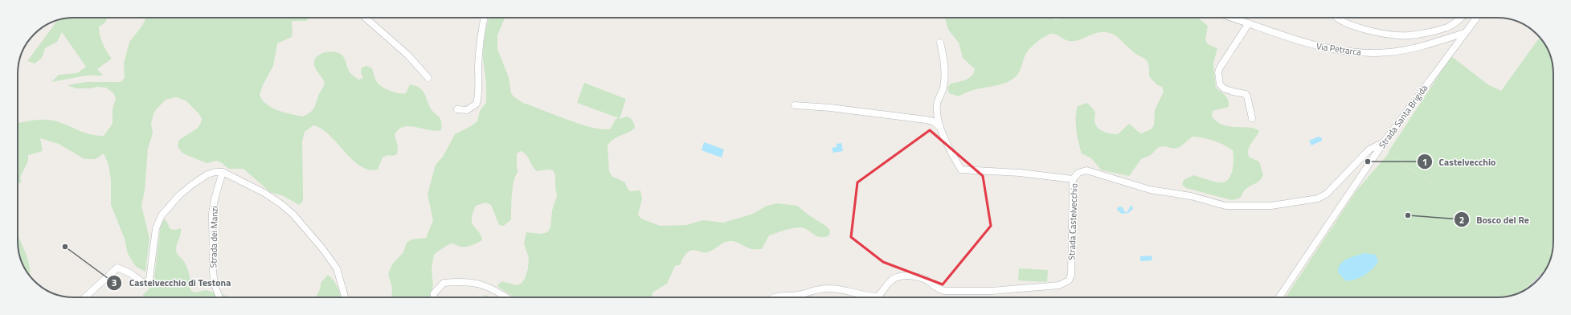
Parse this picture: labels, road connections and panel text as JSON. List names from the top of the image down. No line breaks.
{"streets":{"street":["Via Petrarca","Strada Santa Brigida","Strada Castelvecchio","Strada dei Manzi"]},"crossings":[["Via Petrarca","Strada Santa Brigida"],["Strada Santa Brigida","Strada Castelvecchio"]],"places":["Castelvecchio","Bosco del Re","Castelvecchio di Testona"]}
